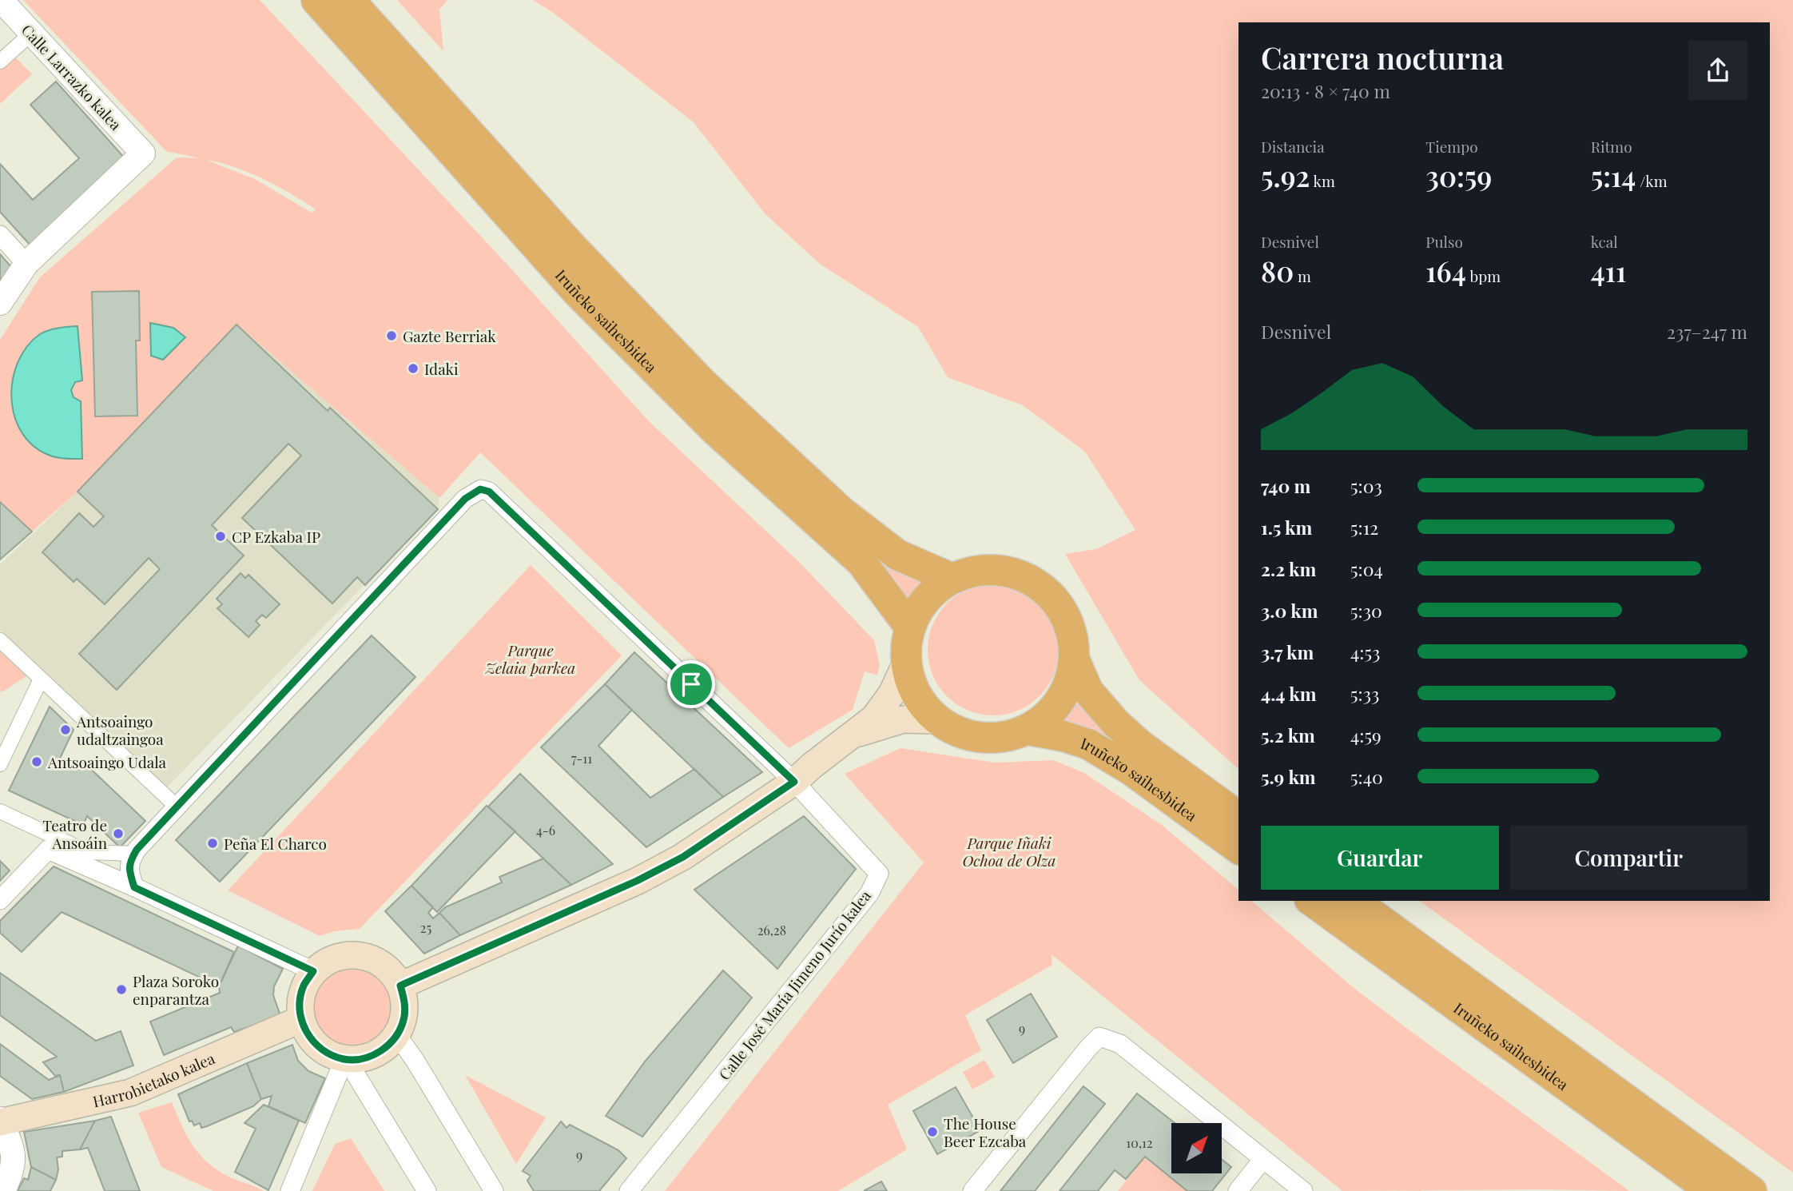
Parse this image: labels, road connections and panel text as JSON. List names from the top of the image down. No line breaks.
{"streets":{"highway":["Iruñeko saihesbidea"],"main road":["Harrobietako kalea"],"street":["Calle Larrazko kalea","Calle José María Jimeno Jurío kalea"]},"parks":["Parque Zelaia parkea","Parque Iñaki Ochoa de Olza"],"places":["Gazte Berriak","Idaki","CP Ezkaba IP","Antsoaingo udaltzaingoa","Antsoaingo Udala","Teatro de Ansoáin","Peña El Charco","Plaza Soroko enparantza","The House Beer Ezcaba"],"house_numbers":["7-11","4-6","25","26,28","9","10,12","9"],"north":"top right","page":{"heading":["Carrera nocturna","20:13 · 8 × 740 m"],"stats":[["Distancia","5.92 km"],["Tiempo","30:59"],["Ritmo","5:14 /km"],["Desnivel","80 m"],["Pulso","164 bpm"],["kcal","411"]],"chart":["Desnivel","237–247 m"],"list":[{"name":"740 m","note":"5:03"},{"name":"1.5 km","note":"5:12"},{"name":"2.2 km","note":"5:04"},{"name":"3.0 km","note":"5:30"},{"name":"3.7 km","note":"4:53"},{"name":"4.4 km","note":"5:33"},{"name":"5.2 km","note":"4:59"},{"name":"5.9 km","note":"5:40"}],"buttons":["Guardar","Compartir"]}}
